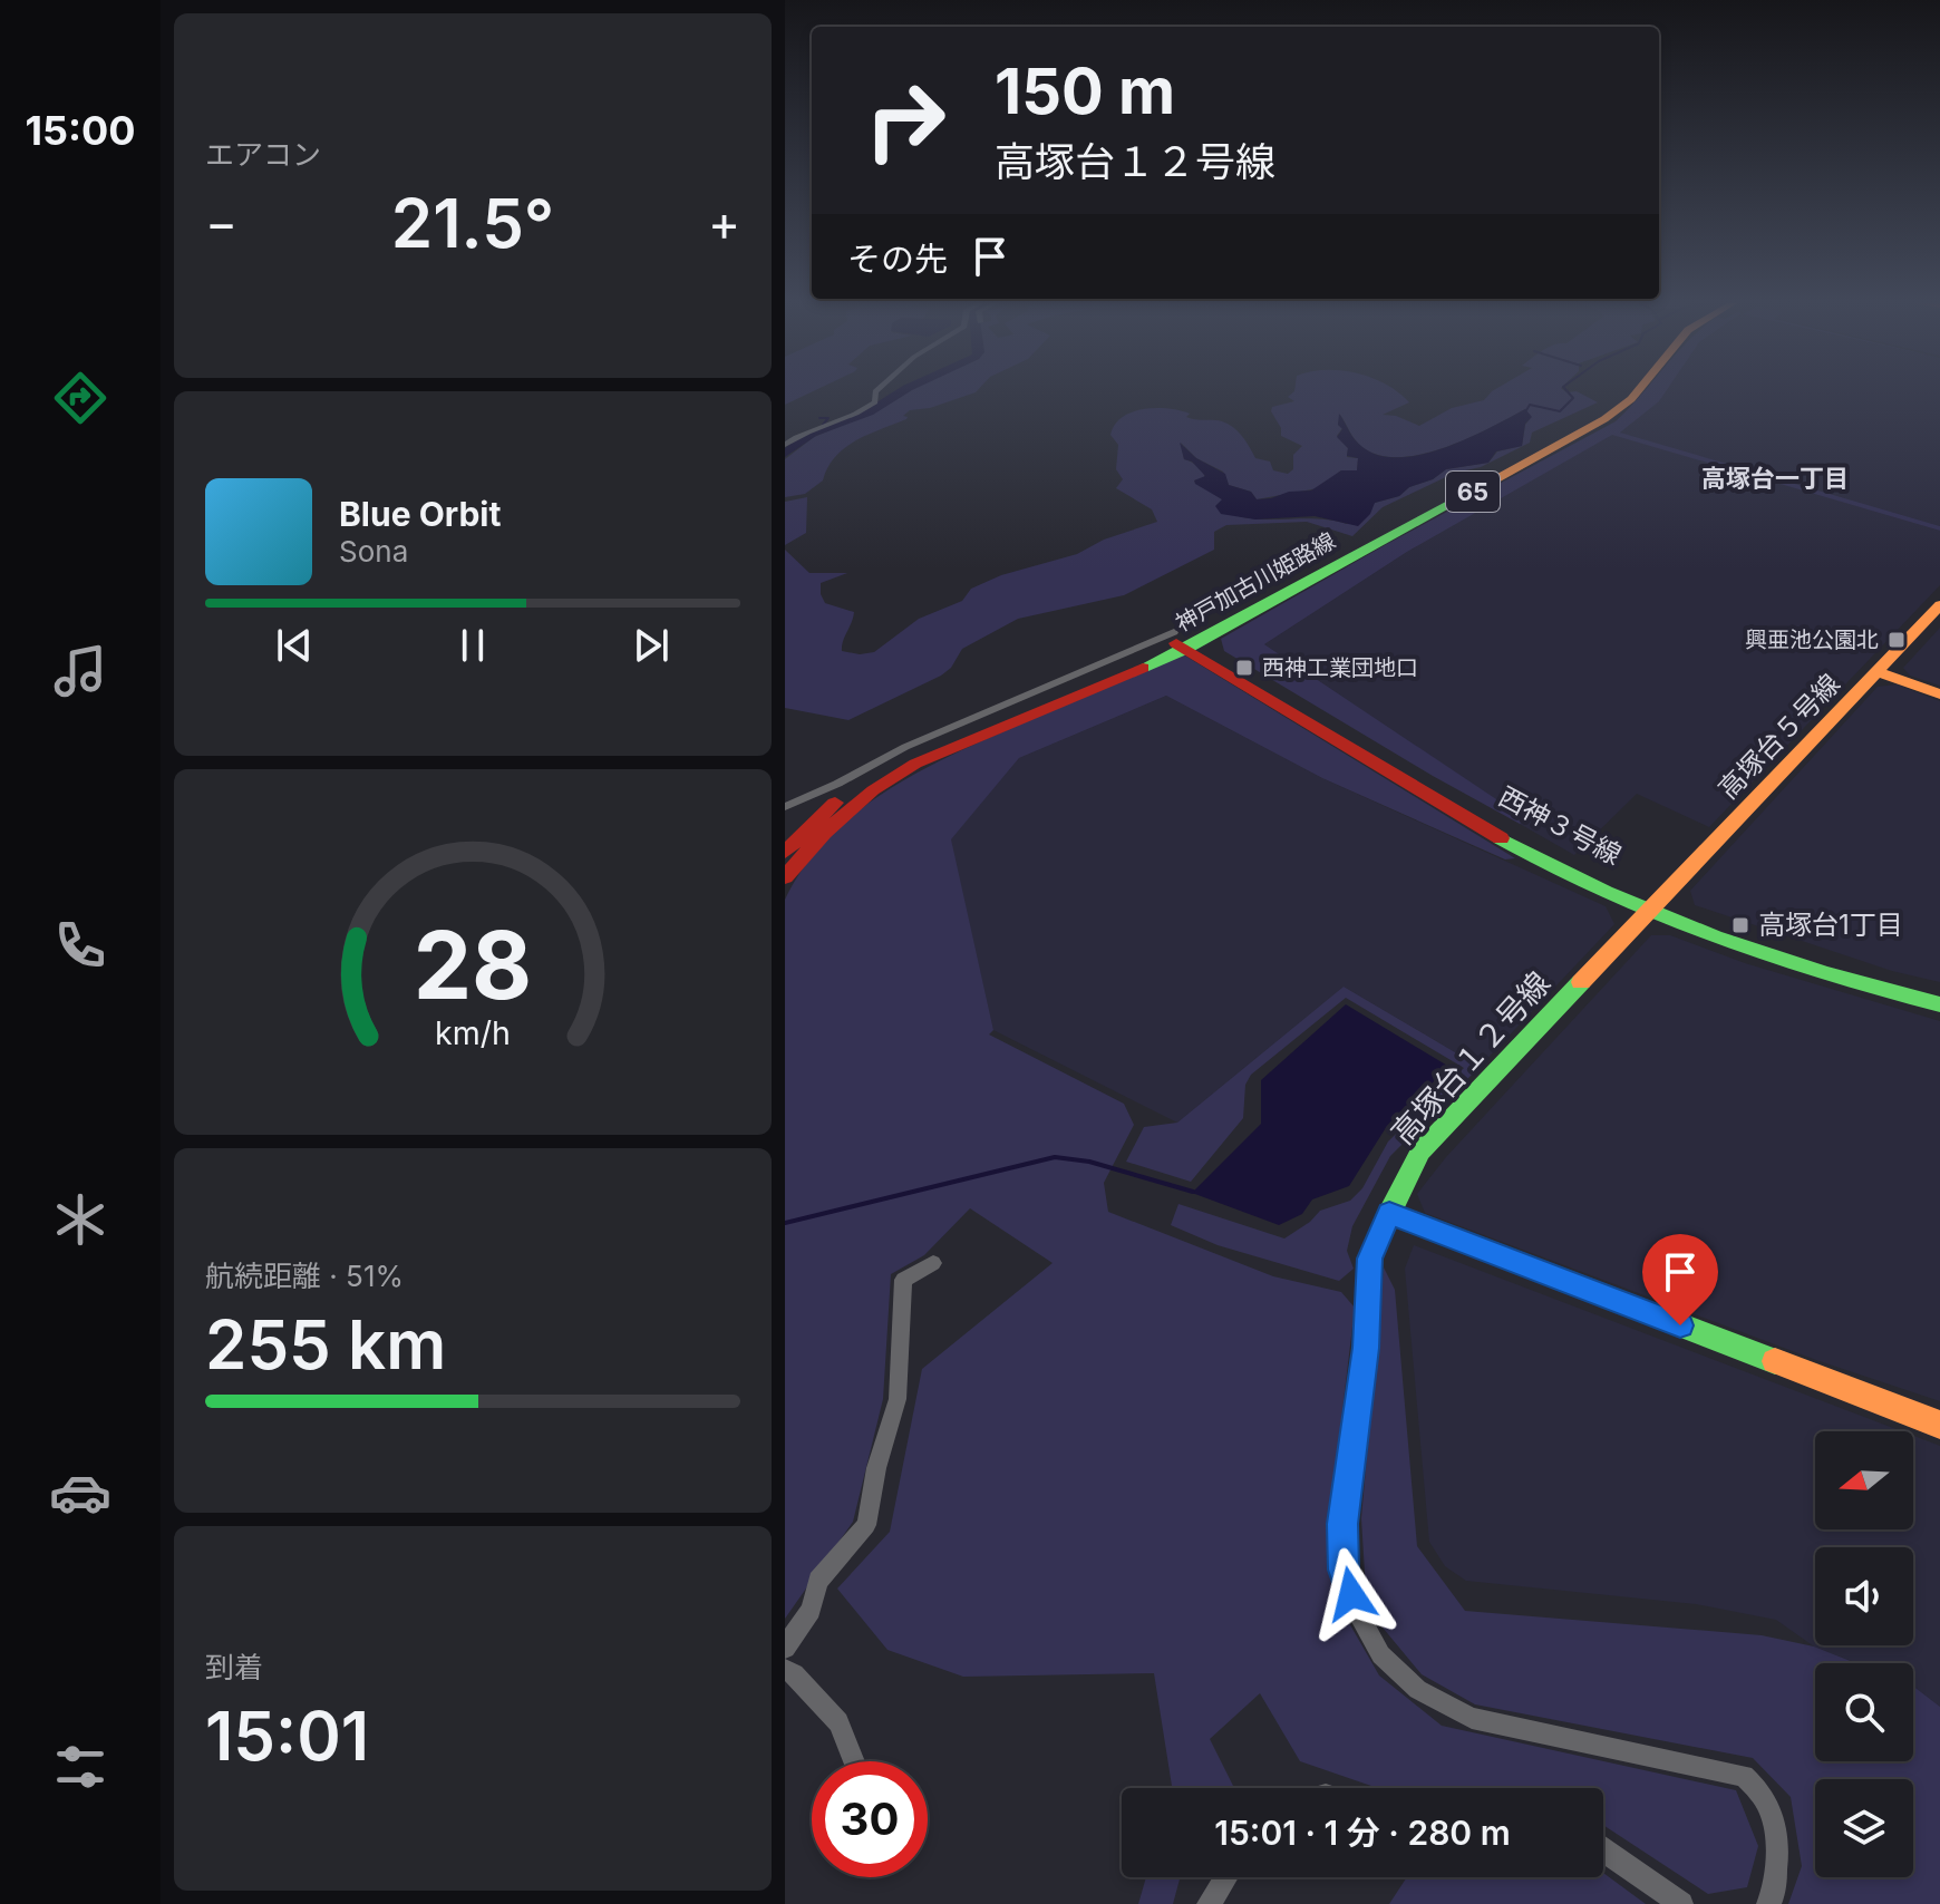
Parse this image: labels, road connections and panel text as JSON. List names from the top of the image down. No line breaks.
{"streets":{"main road":["65","神戸加古川姫路線","高塚台５号線","西神３号線","高塚台１２号線"]},"crossings":[["神戸加古川姫路線","西神３号線"],["高塚台５号線","西神３号線"],["高塚台５号線","高塚台１２号線"],["西神３号線","高塚台１２号線"]],"districts":["高塚台一丁目"],"places":{"transit":["興亜池公園北","西神工業団地口","高塚台1丁目"]},"north":"left","page":{"tabs":"15:00","tile":["エアコン",["航続距離 · 51%","255 km"],["到着","15:01"]],"turn":["150 m","高塚台１２号線"],"heat":["−","21.5°","+"],"then":"その先","song":["Blue Orbit","Sona"],"limit":"30","trip":"15:01 · 1 分 · 280 m","gauge":["28","km/h"]}}
